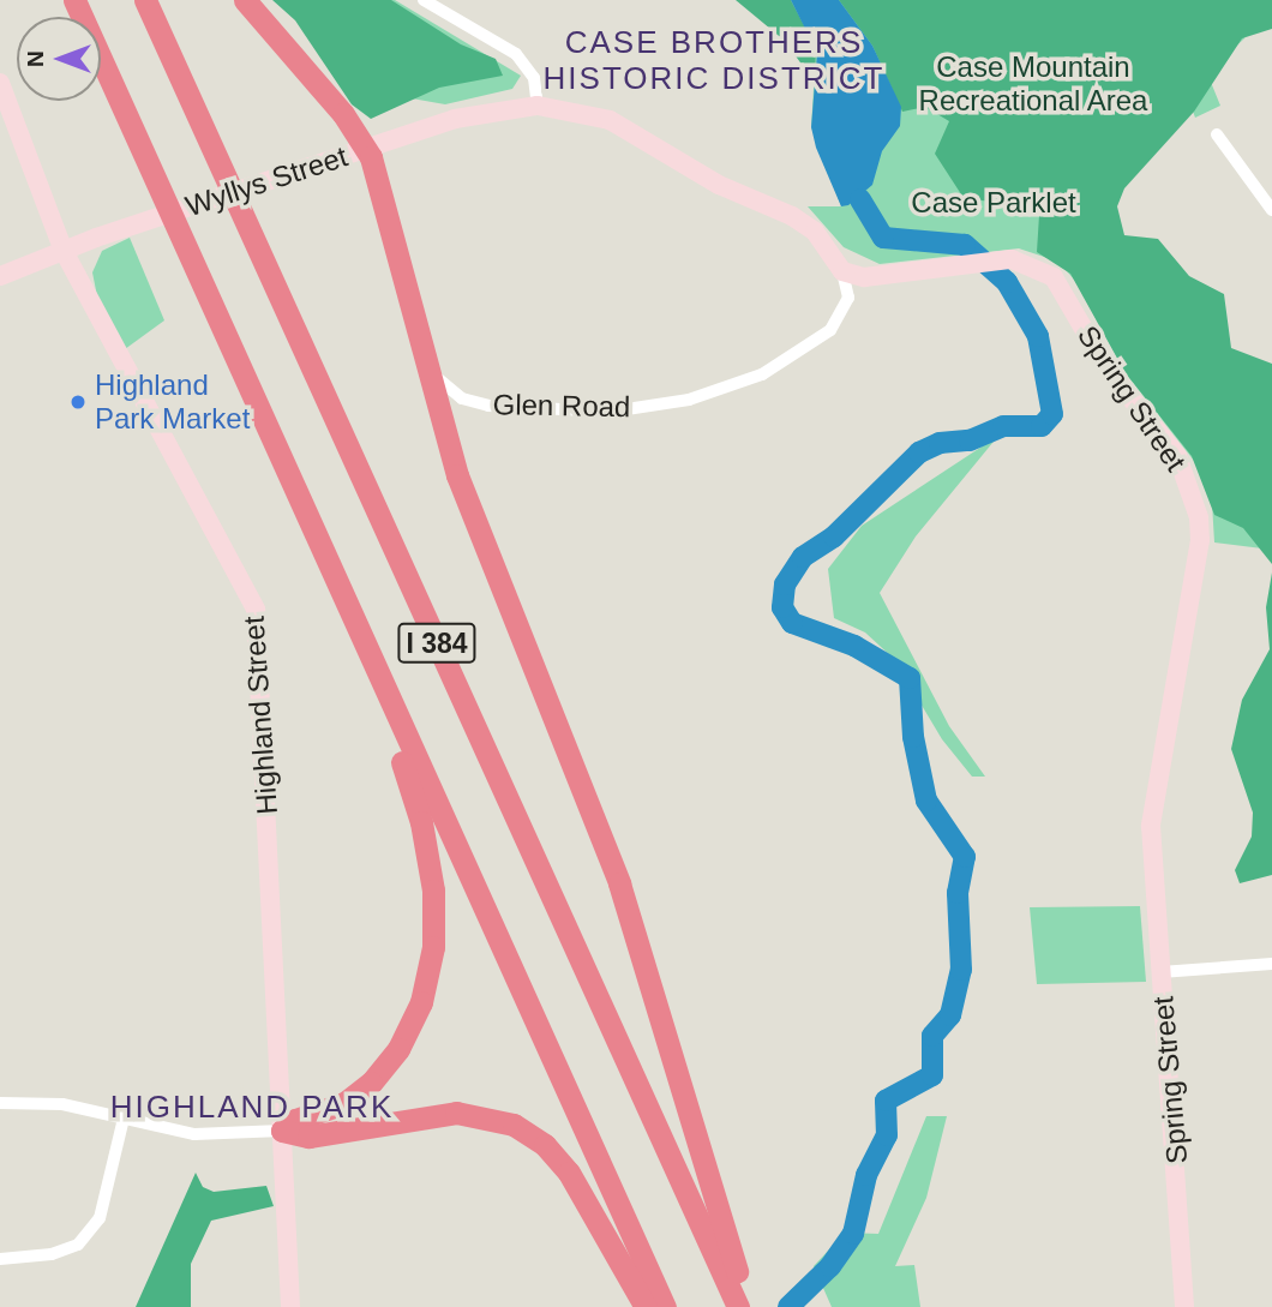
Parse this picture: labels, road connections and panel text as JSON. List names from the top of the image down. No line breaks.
{"streets":{"highway":["I 384"],"street":["Wyllys Street","Spring Street","Glen Road","Highland Street"]},"crossings":[["Wyllys Street","Highland Street"],["Spring Street","Glen Road"]],"districts":["CASE BROTHERS HISTORIC DISTRICT","HIGHLAND PARK"],"parks":["Case Mountain Recreational Area","Case Parklet"],"places":["Highland Park Market"],"north":"left"}
